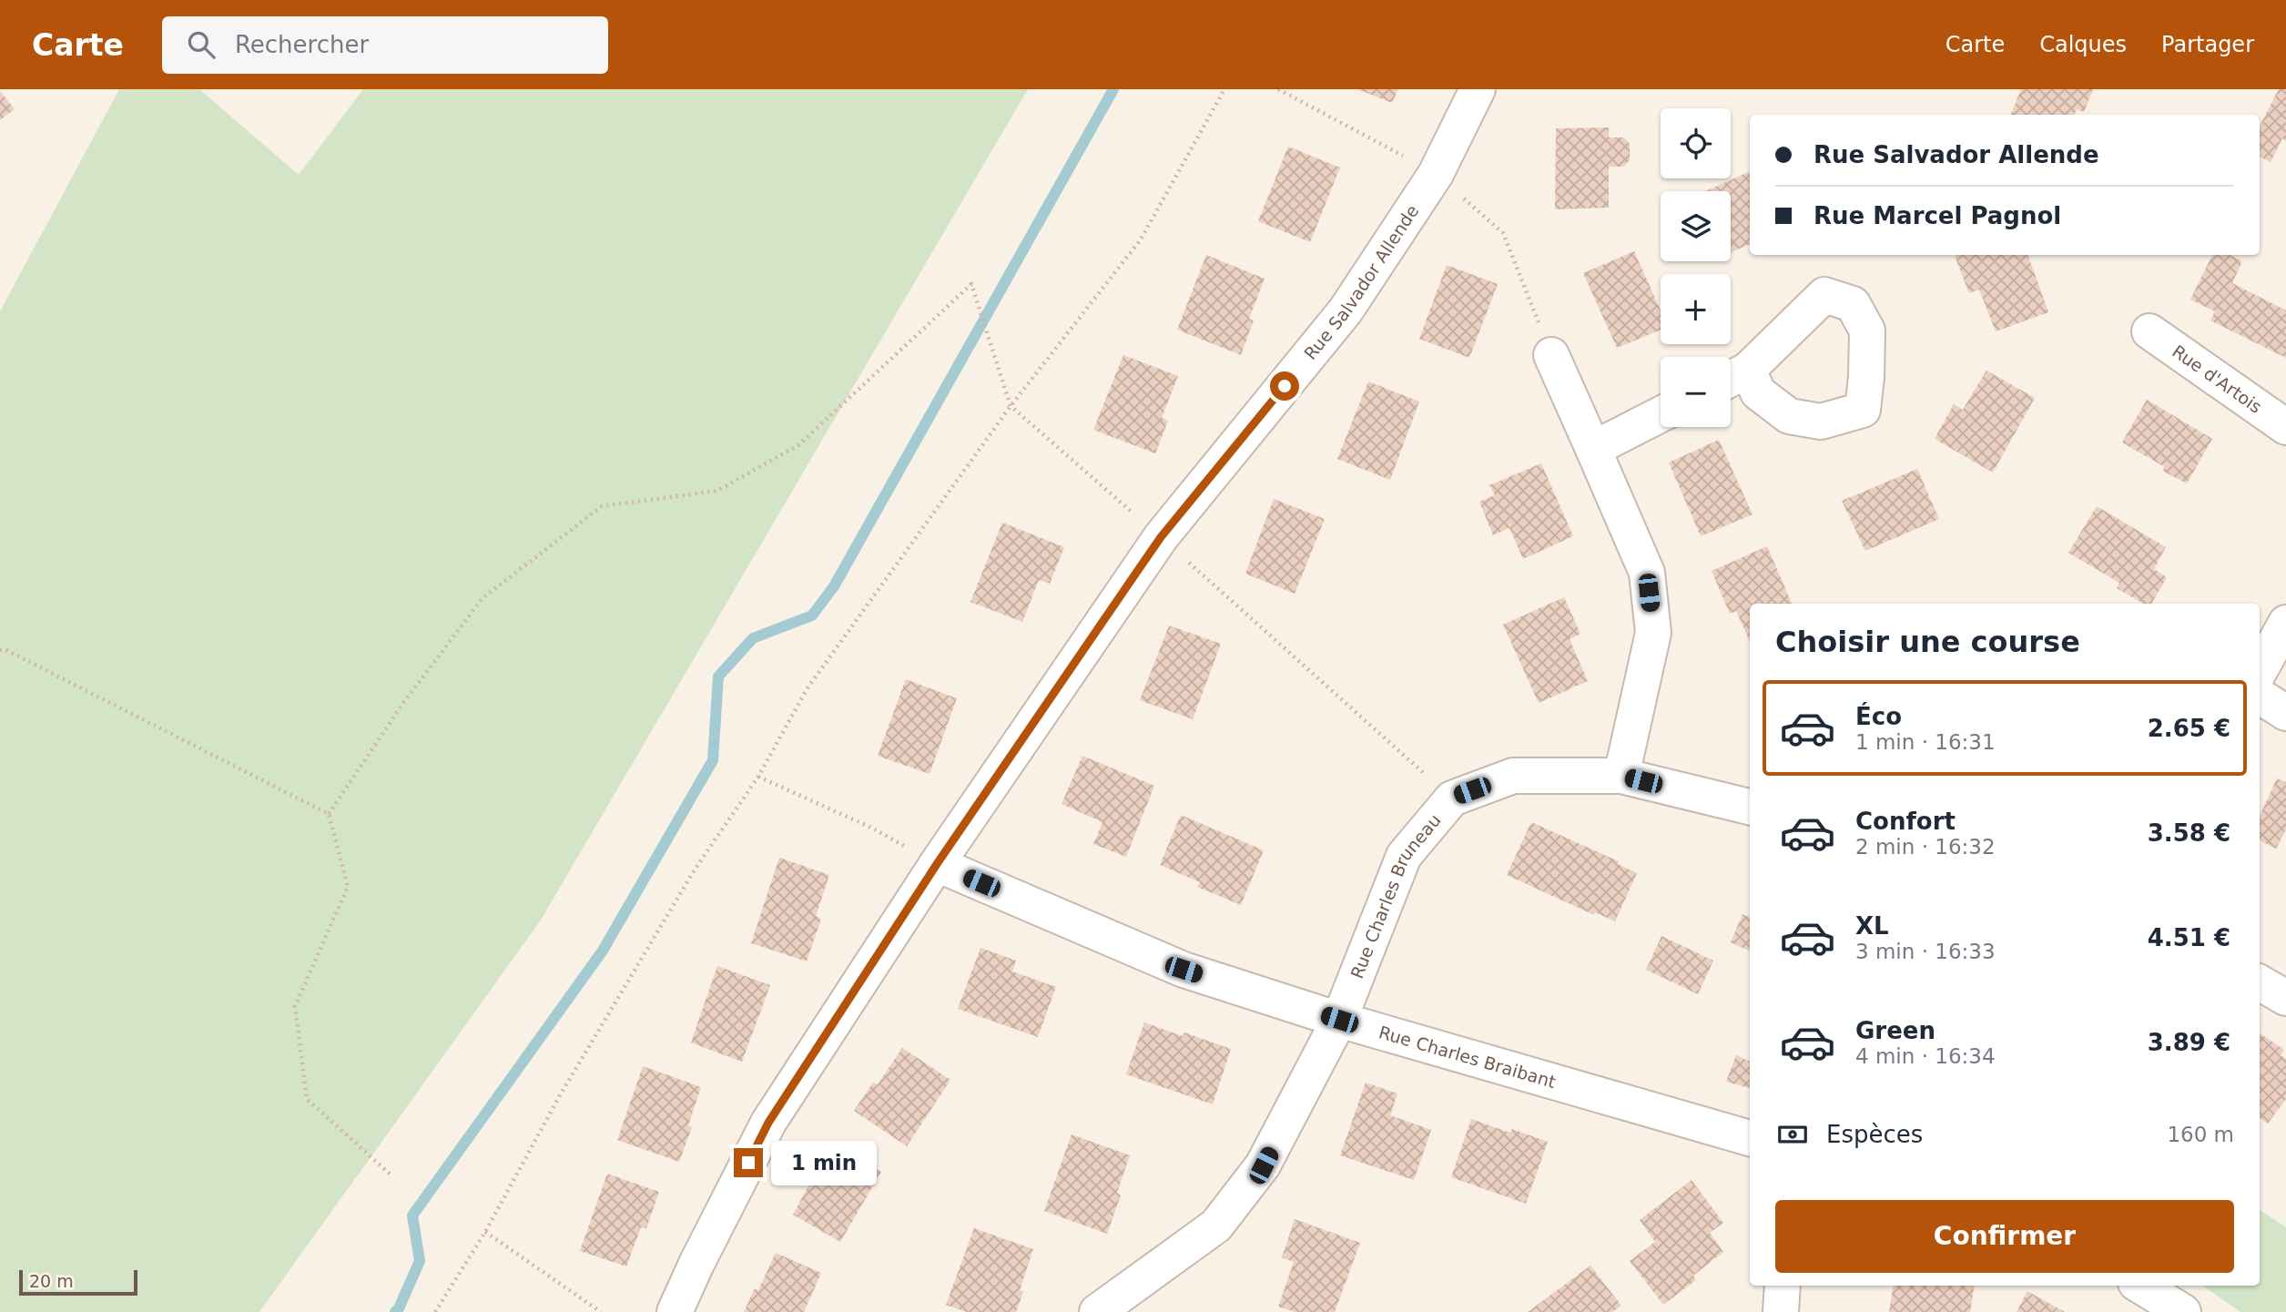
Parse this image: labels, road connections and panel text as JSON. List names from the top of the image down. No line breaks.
{"streets":{"street":["Rue Salvador Allende","Rue d'Artois","Rue Charles Bruneau","Rue Charles Braibant"]},"crossings":[["Rue Salvador Allende","Rue Charles Braibant"],["Rue Charles Bruneau","Rue Charles Braibant"]],"scale_bar":"20 m","page":{"header":"Carte","search":"Rechercher","nav":["Carte","Calques","Partager"],"map_buttons":["+","−"],"banner":["Rue Salvador Allende","Rue Marcel Pagnol"],"heading":"Choisir une course","list":[{"name":"Éco","note":"1 min · 16:31","value":"2.65 €"},{"name":"Confort","note":"2 min · 16:32","value":"3.58 €"},{"name":"XL","note":"3 min · 16:33","value":"4.51 €"},{"name":"Green","note":"4 min · 16:34","value":"3.89 €"}],"pay":["Espèces","160 m"],"bubble":"1 min","buttons":"Confirmer","scale":"20 m"}}
